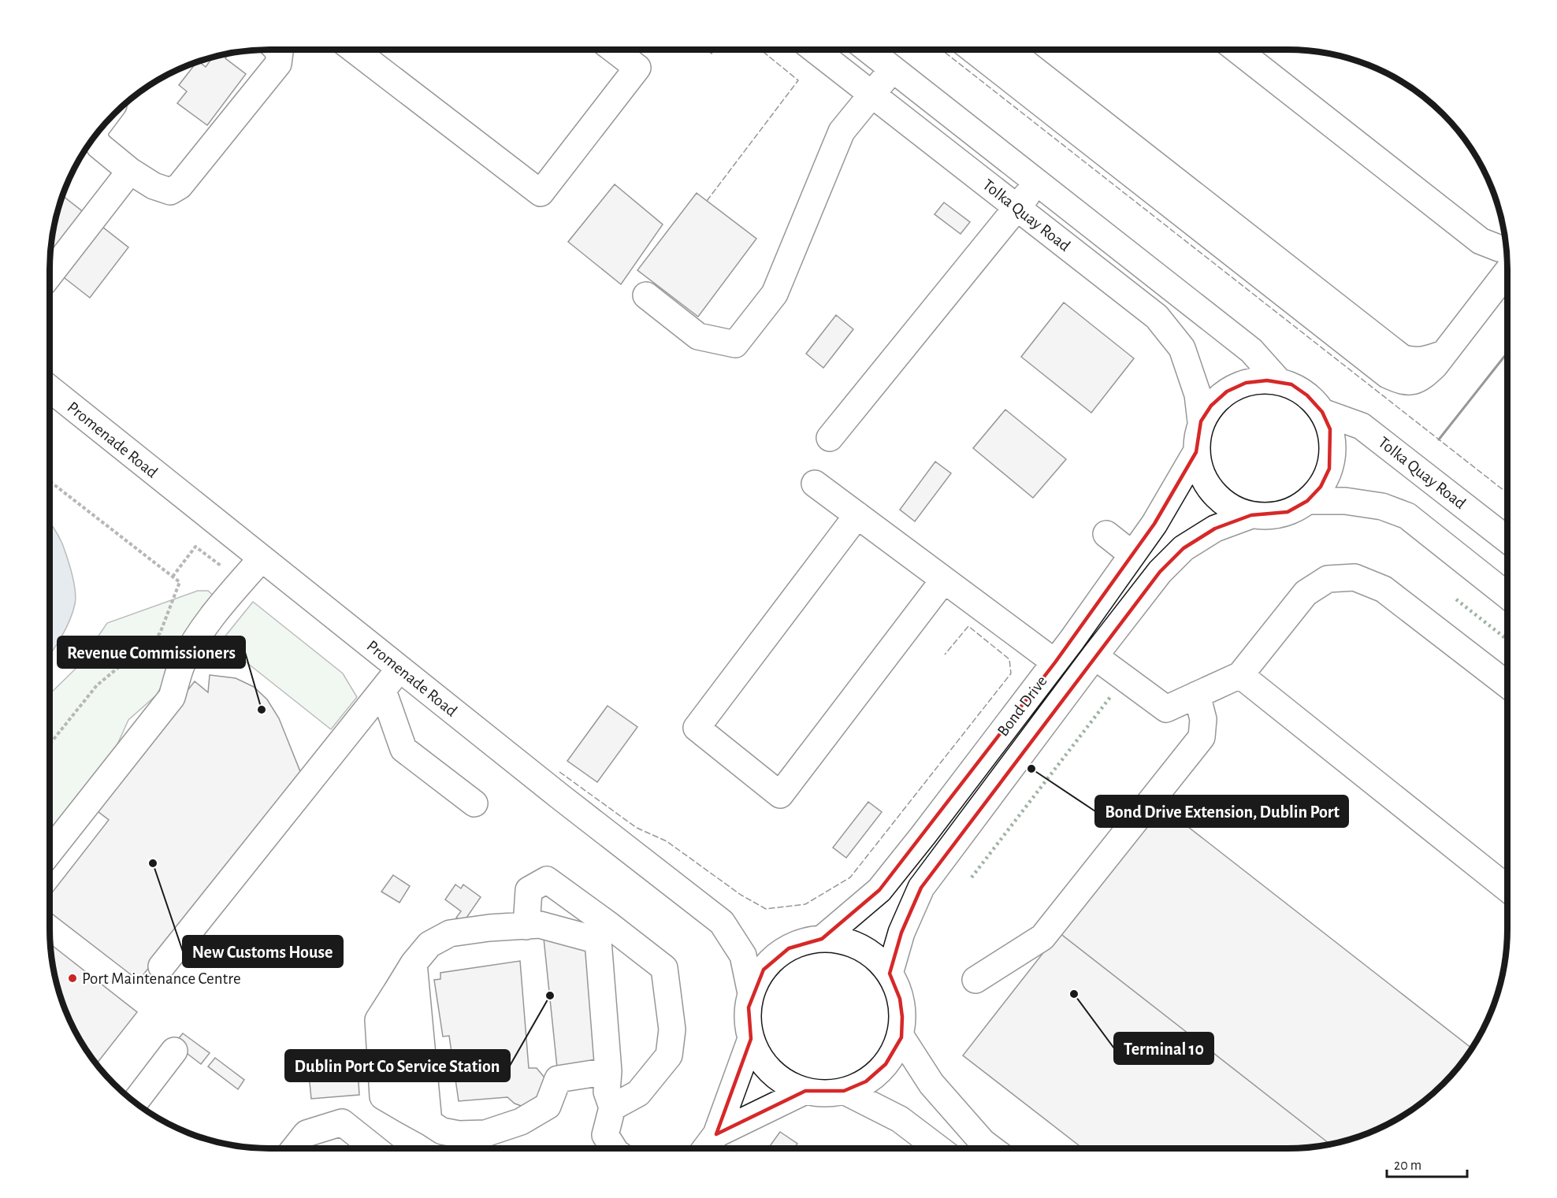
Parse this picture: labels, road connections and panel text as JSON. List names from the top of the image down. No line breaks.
{"streets":{"street":["Tolka Quay Road","Promenade Road","Bond Drive"]},"crossings":[["Tolka Quay Road","Bond Drive"],["Promenade Road","Bond Drive"]],"places":["Revenue Commissioners","Bond Drive Extension, Dublin Port","New Customs House","Port Maintenance Centre","Terminal 10","Dublin Port Co Service Station"],"scale_bar":"20 m"}
